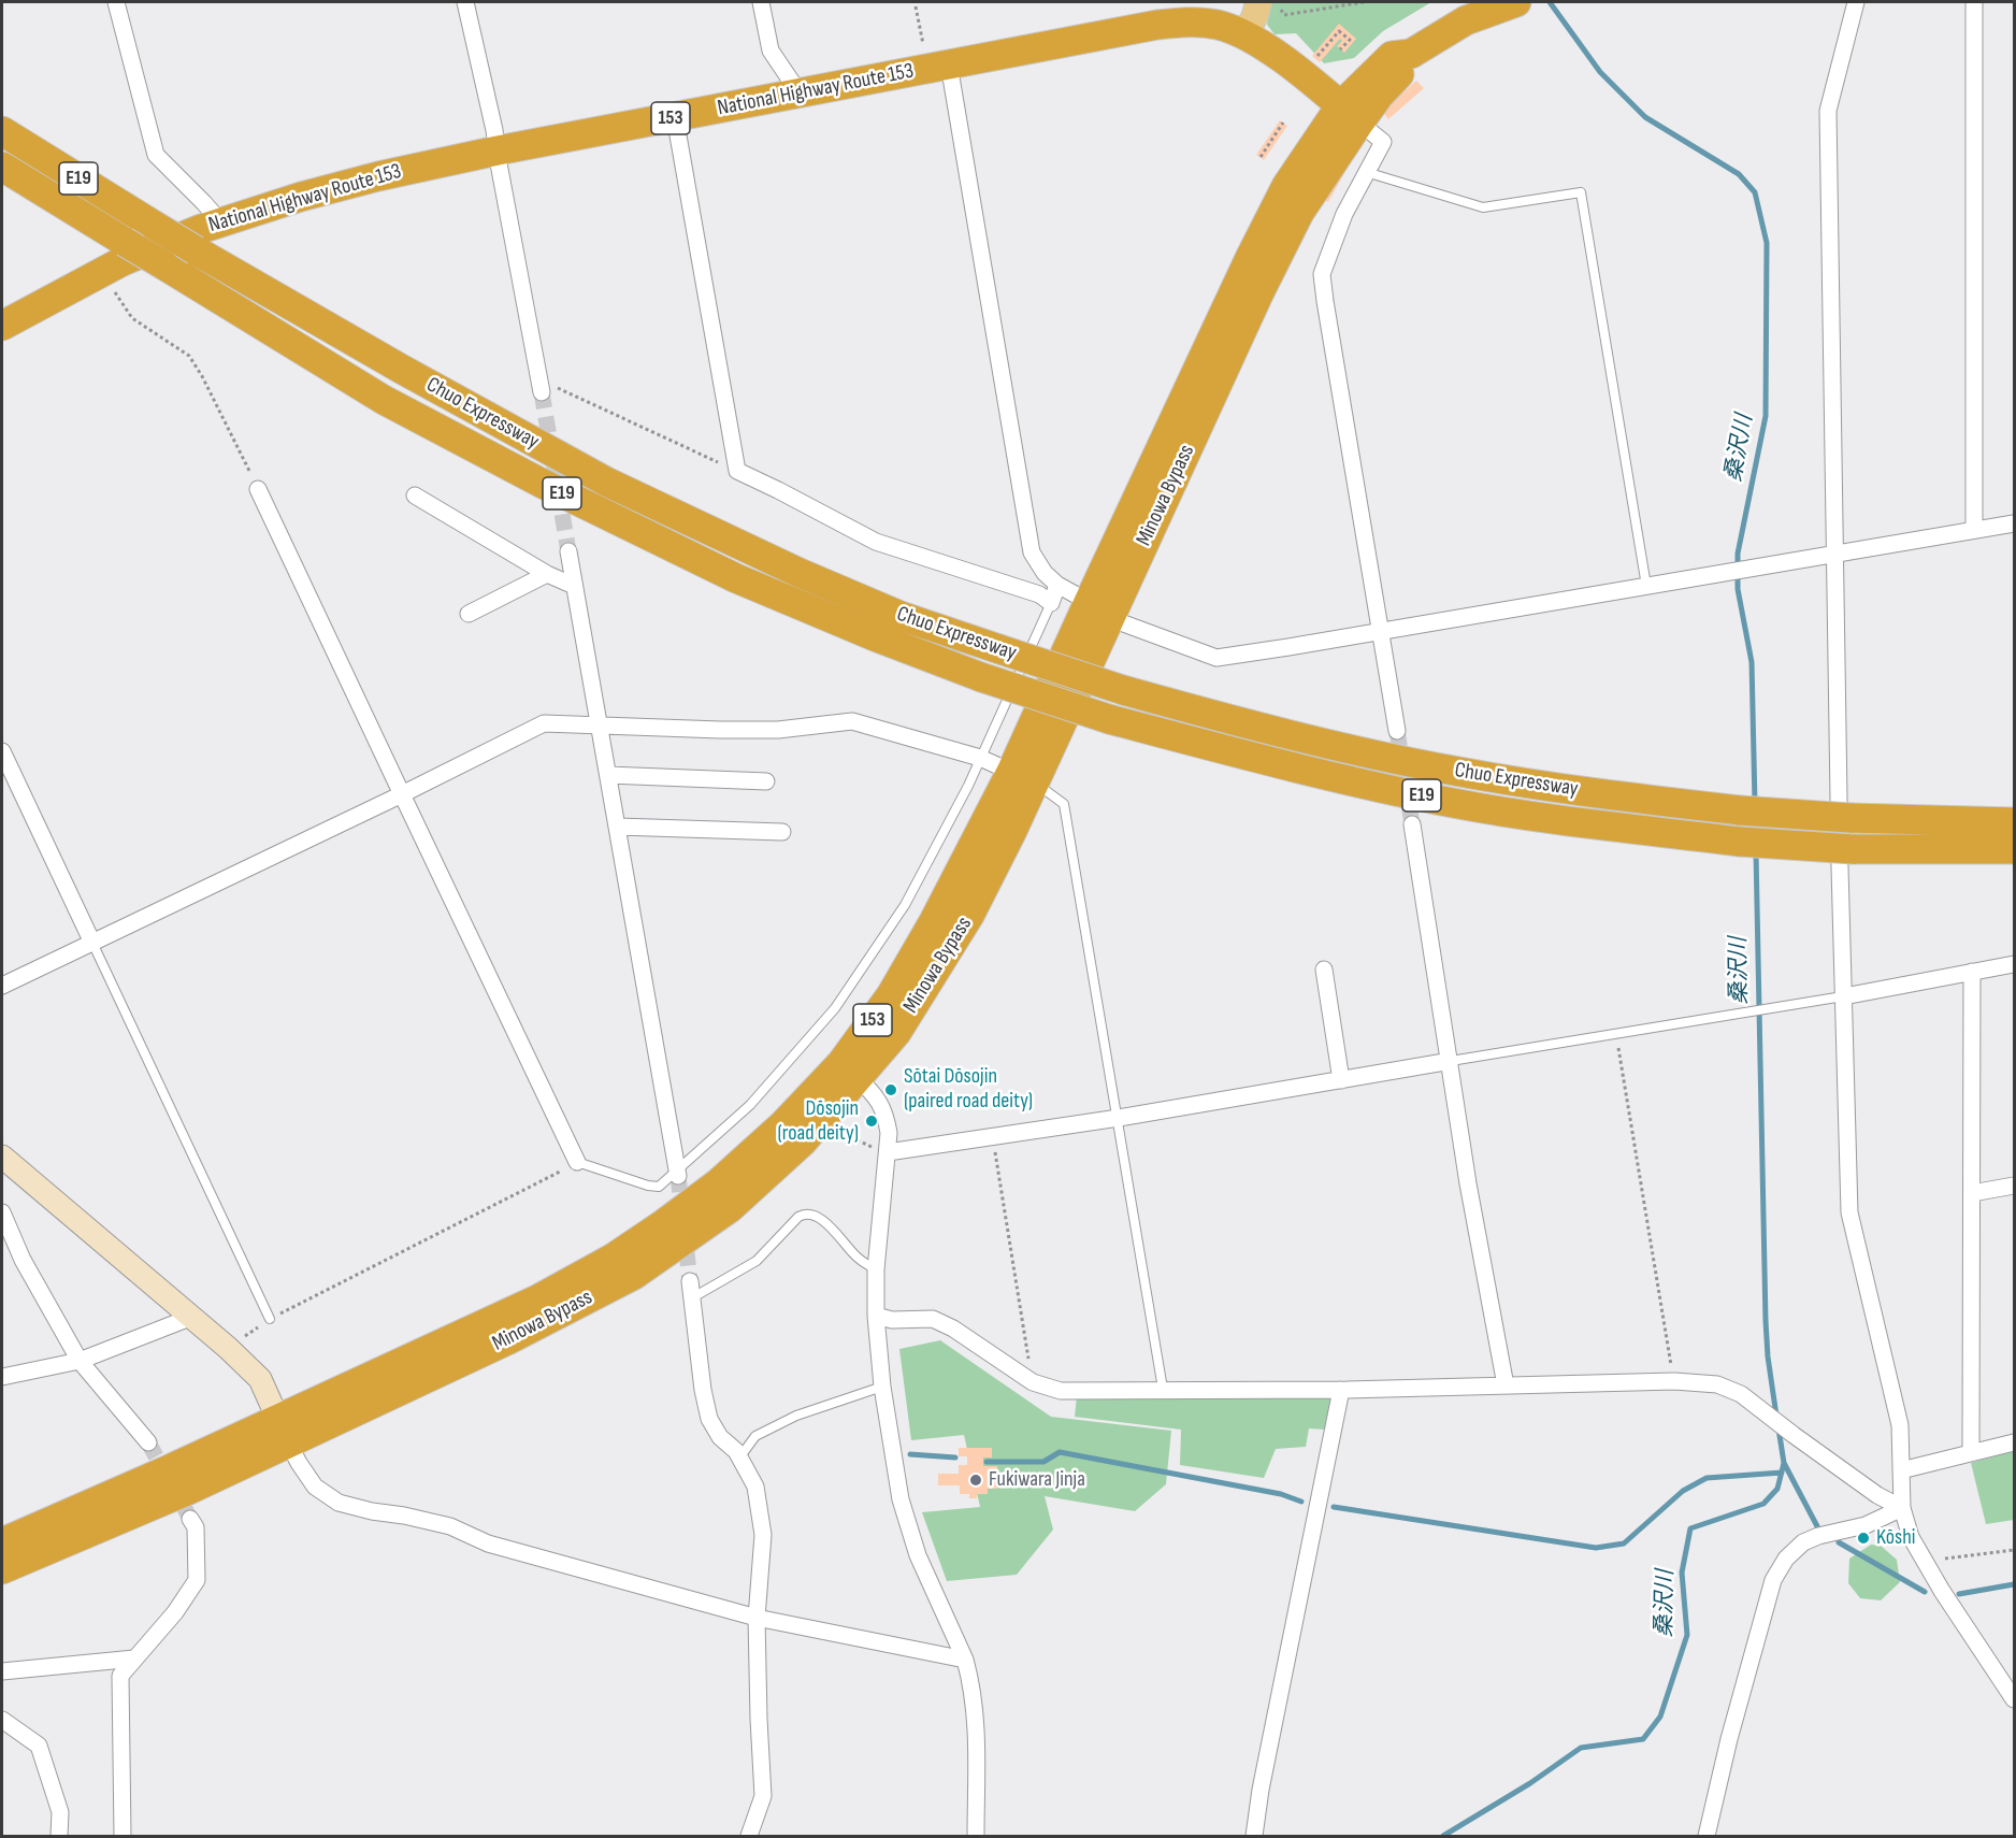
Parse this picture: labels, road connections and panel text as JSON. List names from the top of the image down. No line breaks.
{"streets":{"highway":["National Highway Route 153","153","E19","Chuo Expressway","Minowa Bypass"]},"crossings":[["National Highway Route 153","153"],["National Highway Route 153","Minowa Bypass"],["153","Minowa Bypass"]],"water":["桑沢川"],"places":["Sōtai Dōsojin (paired road deity)","Dōsojin (road deity)","Fukiwara Jinja","Kōshi"]}
